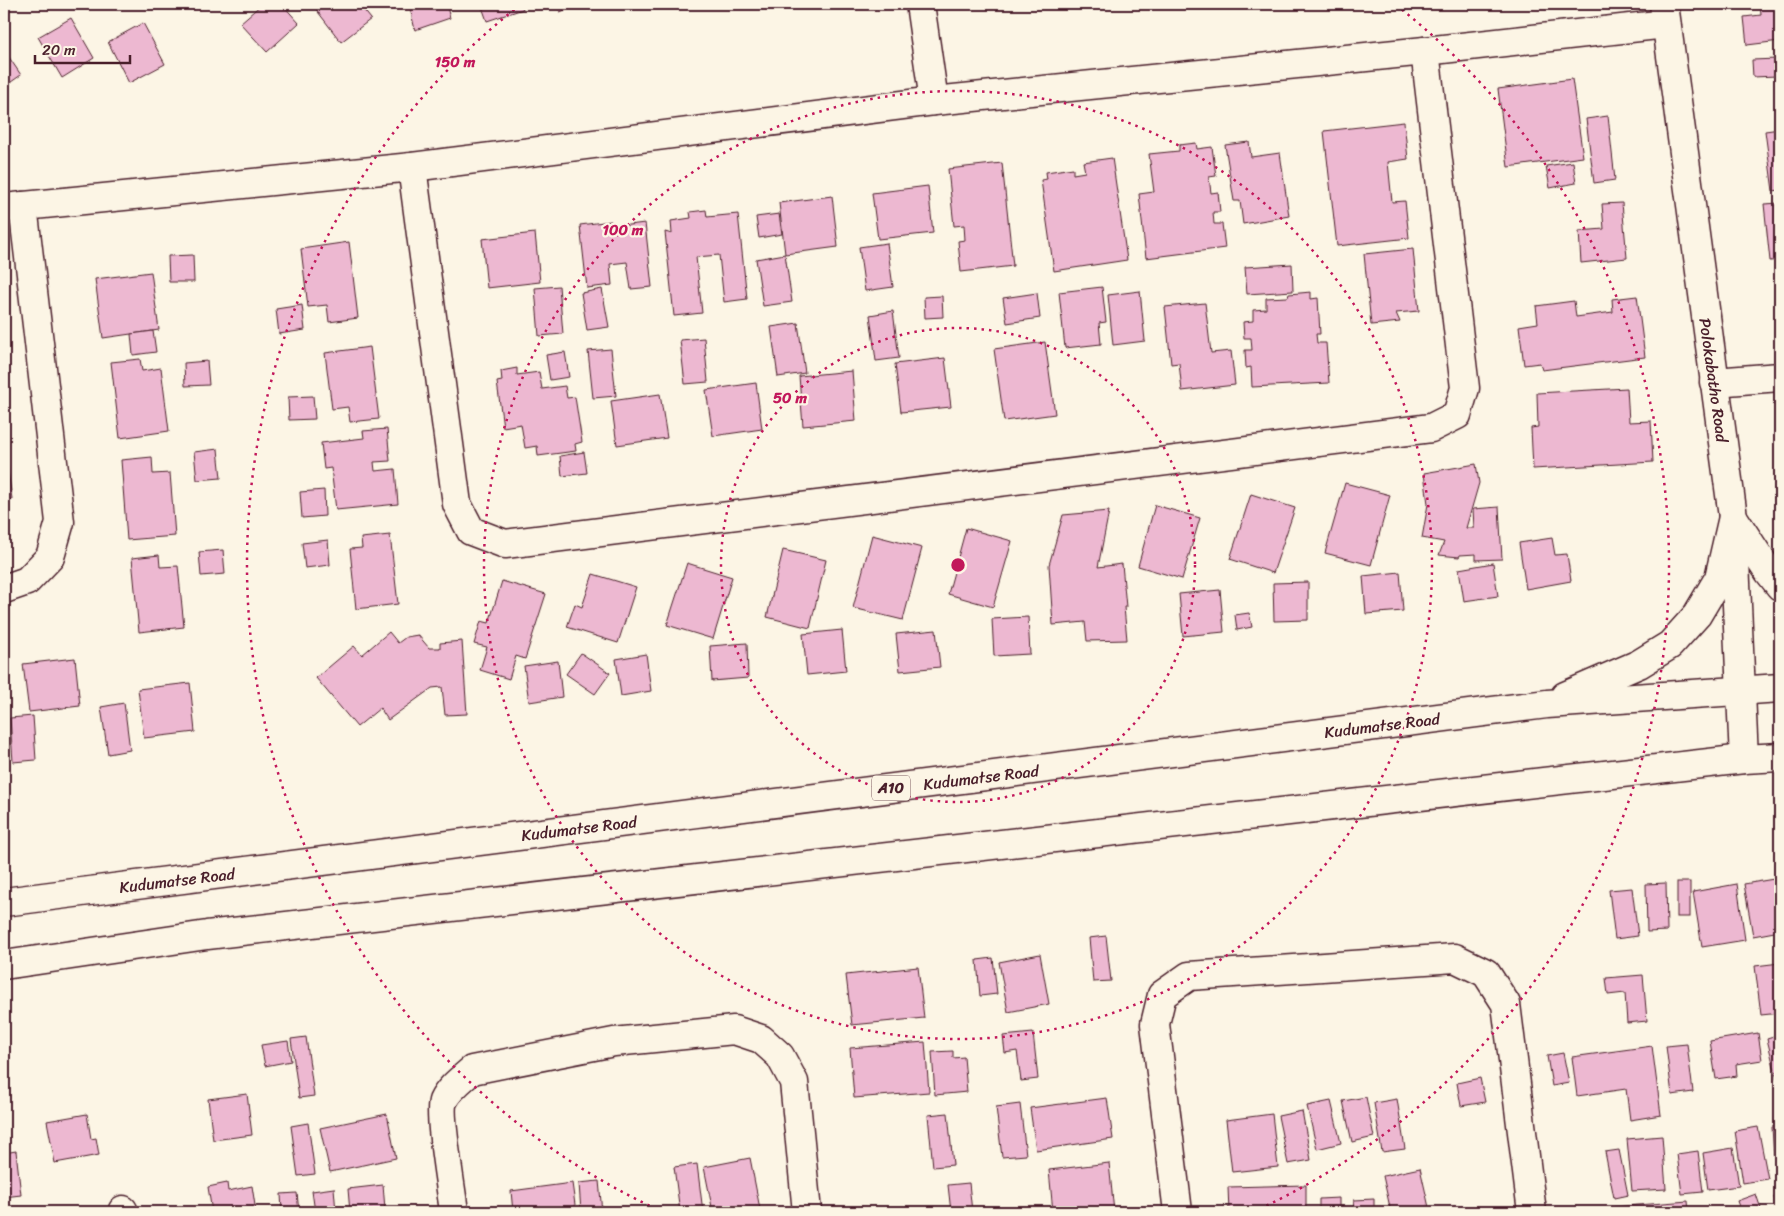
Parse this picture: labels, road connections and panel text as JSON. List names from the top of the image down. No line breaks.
{"streets":{"street":["Polokabatho Road","Kudumatse Road","A10"]},"crossings":[["Polokabatho Road","Kudumatse Road"]],"scale_bar":"20 m","rings":["150 m","100 m","50 m"]}
